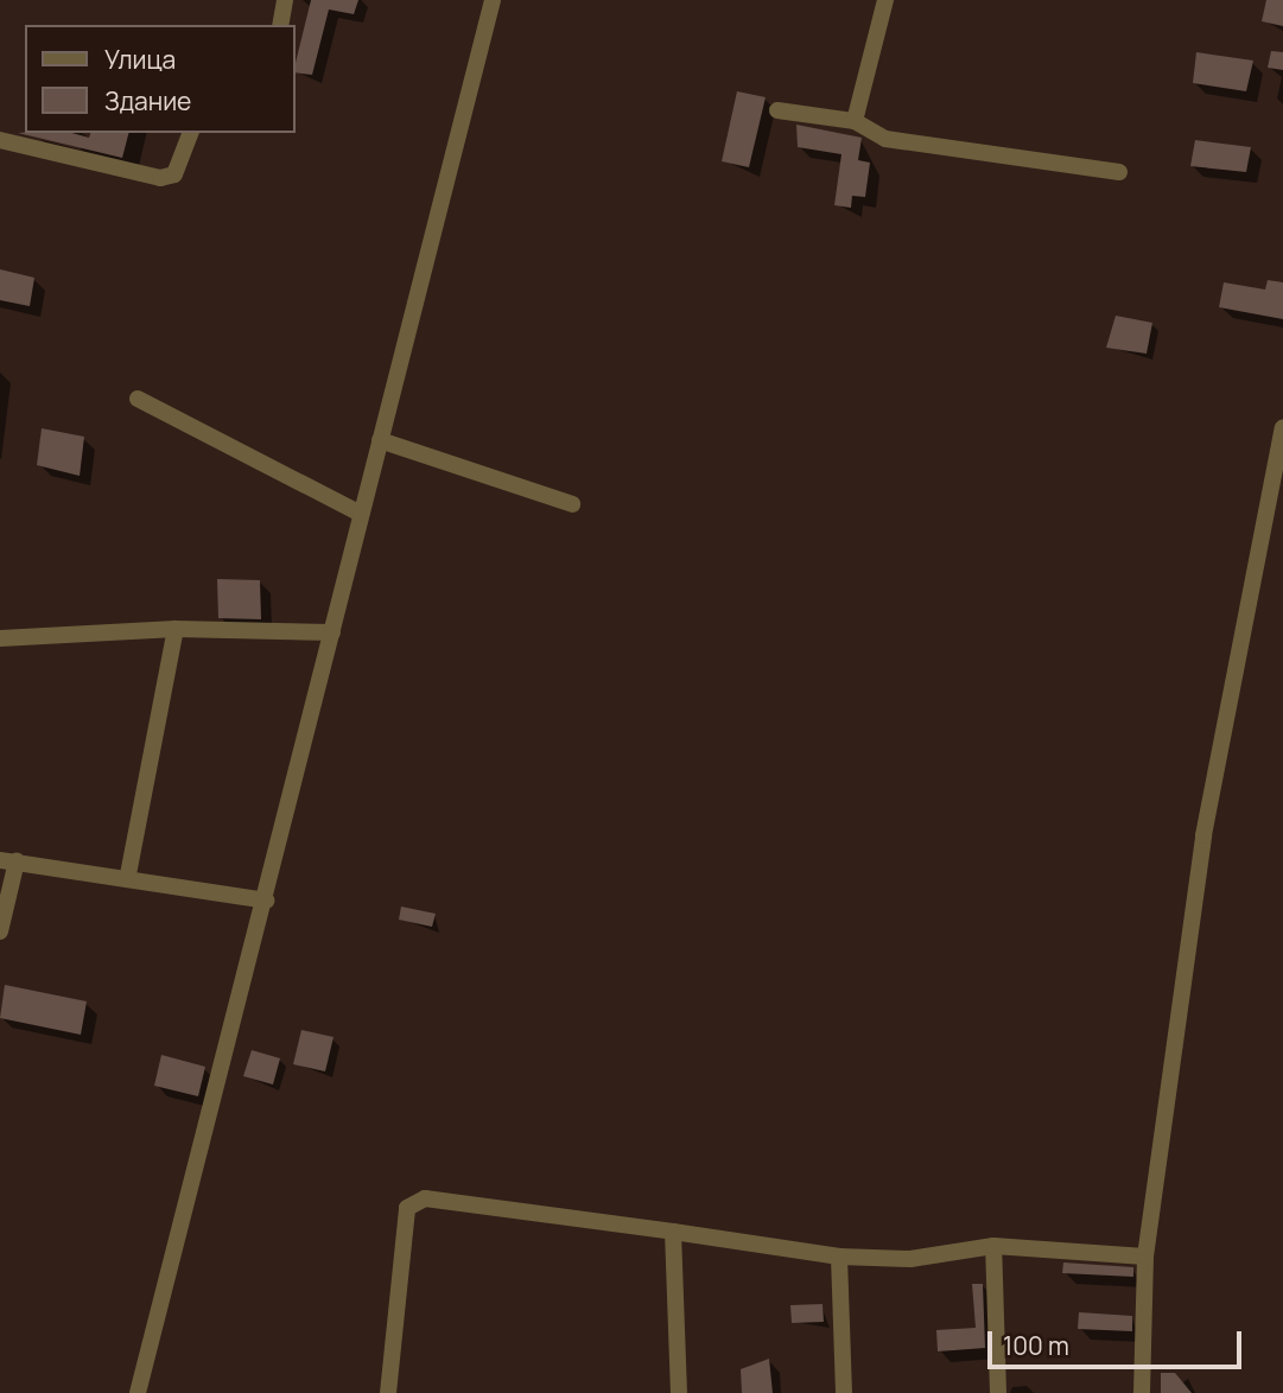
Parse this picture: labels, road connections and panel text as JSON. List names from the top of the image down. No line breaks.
{"legend":["Улица","Здание"],"scale_bar":"100 m"}
